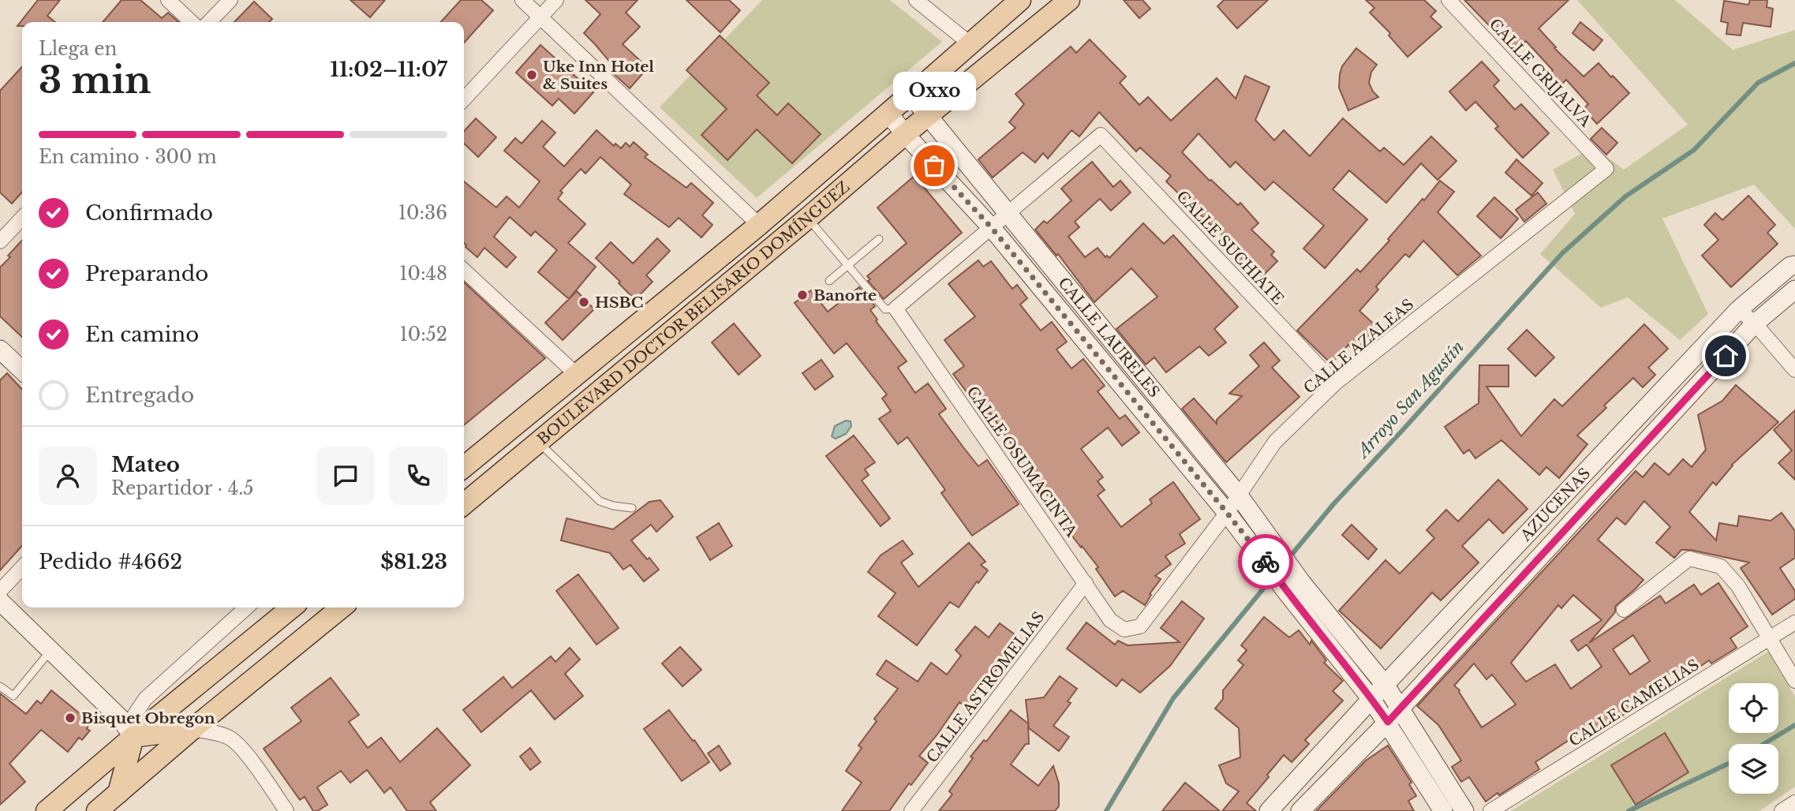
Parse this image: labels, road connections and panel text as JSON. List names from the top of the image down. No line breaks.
{"streets":{"main road":["BOULEVARD DOCTOR BELISARIO DOMÍNGUEZ"],"street":["CALLE GRIJALVA","CALLE SUCHIATE","CALLE LAURELES","CALLE AZALEAS","CALLE OSUMACINTA","AZUCENAS","CALLE ASTROMELIAS","CALLE CAMELIAS"]},"crossings":[["CALLE GRIJALVA","CALLE AZALEAS"],["CALLE SUCHIATE","CALLE LAURELES"],["CALLE SUCHIATE","CALLE AZALEAS"],["BOULEVARD DOCTOR BELISARIO DOMÍNGUEZ","CALLE LAURELES"],["CALLE LAURELES","CALLE AZALEAS"],["CALLE LAURELES","AZUCENAS"],["CALLE AZALEAS","CALLE OSUMACINTA"],["CALLE OSUMACINTA","CALLE ASTROMELIAS"]],"water":["Arroyo San Agustín"],"places":["Uke Inn Hotel & Suites","Oxxo","Banorte","HSBC","Bisquet Obregon"],"page":{"heading":["3 min","Llega en","11:02–11:07"],"panel":["Mateo","Repartidor · 4.5","Pedido #4662","$81.23"],"bubble":"Oxxo","bar":"En camino · 300 m","list":[["Confirmado","10:36"],["Preparando","10:48"],["En camino","10:52"],"Entregado"]}}
